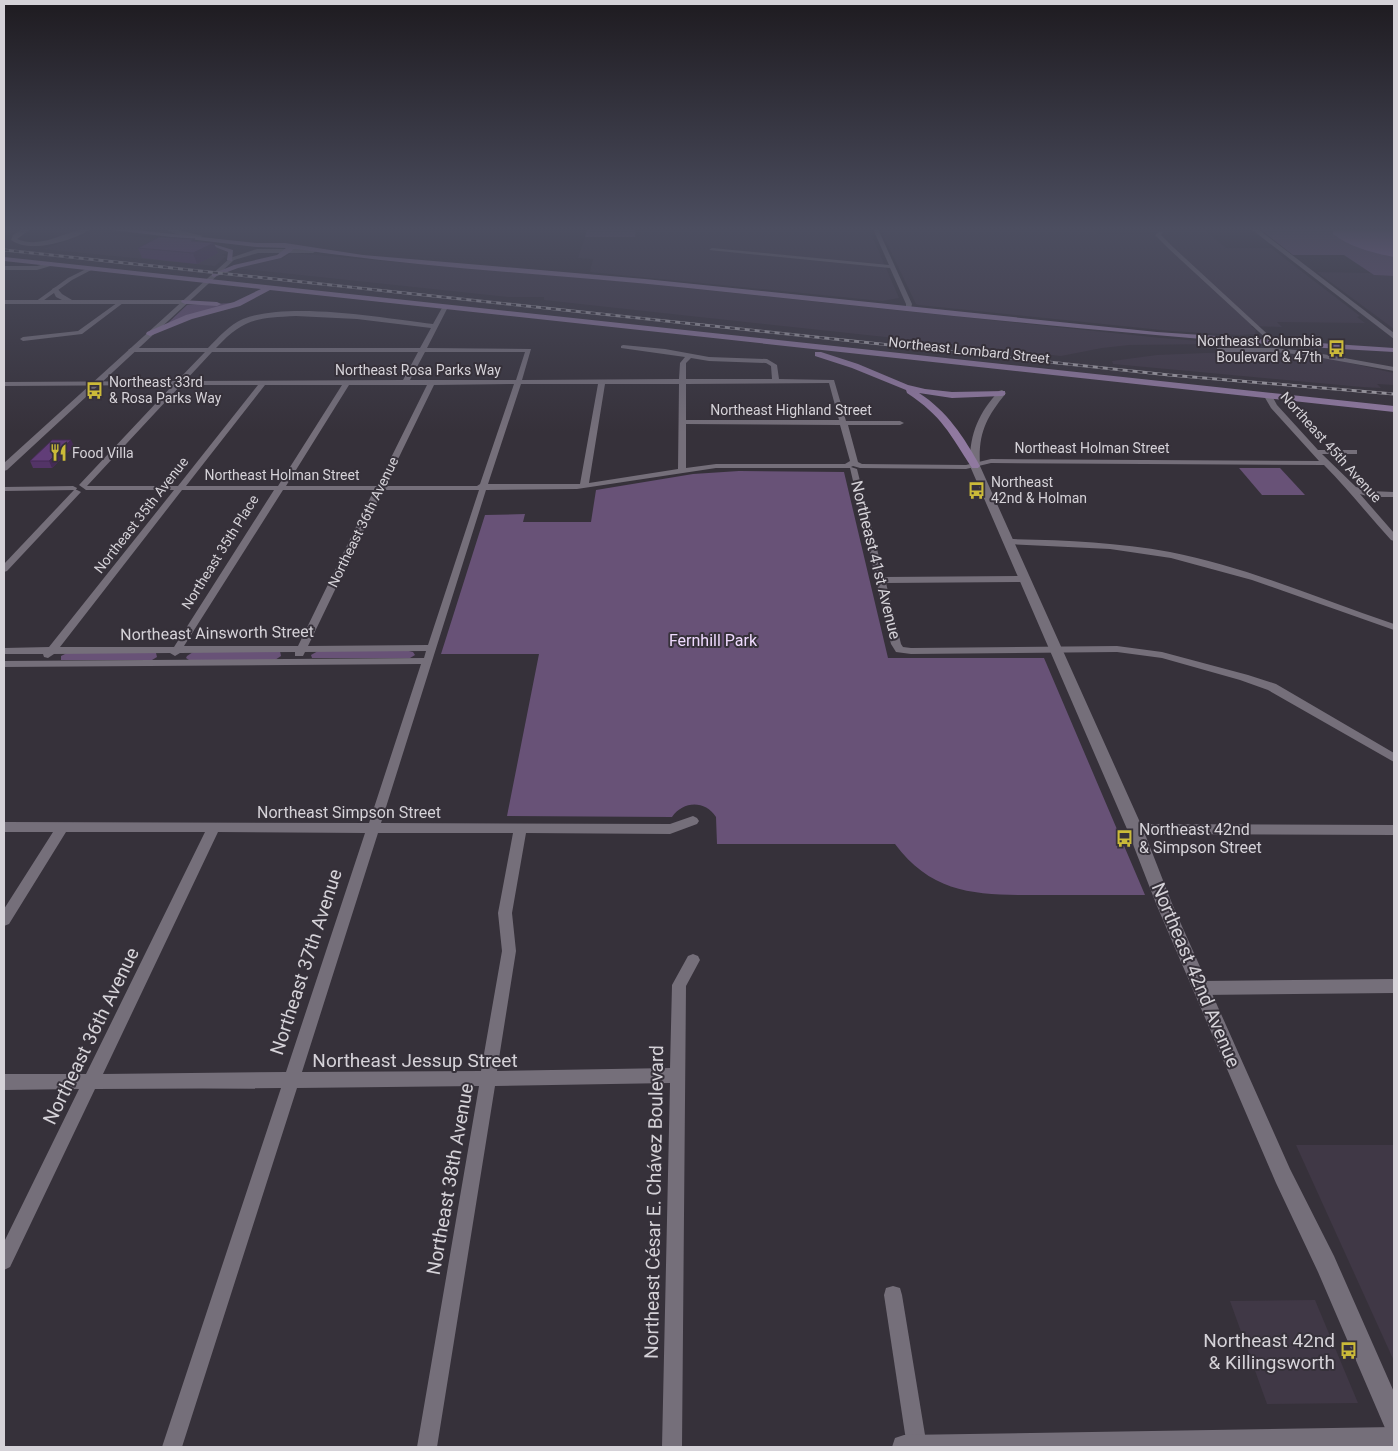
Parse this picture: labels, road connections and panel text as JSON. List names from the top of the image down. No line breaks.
{"streets":{"main road":["Northeast Lombard Street"],"street":["Northeast Rosa Parks Way","Northeast Highland Street","Northeast 45th Avenue","Northeast Holman Street","Northeast 35th Avenue","Northeast 36th Avenue","Northeast 35th Place","Northeast 41st Avenue","Northeast Ainsworth Street","Northeast Simpson Street","Northeast 37th Avenue","Northeast 42nd Avenue","Northeast Jessup Street","Northeast 38th Avenue","Northeast César E. Chávez Boulevard"]},"crossings":[["Northeast Lombard Street","Northeast 45th Avenue"],["Northeast Rosa Parks Way","Northeast 35th Avenue"],["Northeast Rosa Parks Way","Northeast 36th Avenue"],["Northeast Rosa Parks Way","Northeast 35th Place"],["Northeast Rosa Parks Way","Northeast 41st Avenue"],["Northeast Rosa Parks Way","Northeast 37th Avenue"],["Northeast Highland Street","Northeast 41st Avenue"],["Northeast 45th Avenue","Northeast Holman Street"],["Northeast Holman Street","Northeast 35th Avenue"],["Northeast Holman Street","Northeast 36th Avenue"],["Northeast Holman Street","Northeast 35th Place"],["Northeast Holman Street","Northeast 41st Avenue"],["Northeast Holman Street","Northeast 37th Avenue"],["Northeast Holman Street","Northeast 42nd Avenue"],["Northeast 35th Avenue","Northeast Ainsworth Street"],["Northeast 36th Avenue","Northeast Ainsworth Street"],["Northeast 36th Avenue","Northeast Simpson Street"],["Northeast 36th Avenue","Northeast Jessup Street"],["Northeast 35th Place","Northeast Ainsworth Street"],["Northeast 41st Avenue","Northeast 42nd Avenue"],["Northeast Ainsworth Street","Northeast 37th Avenue"],["Northeast Simpson Street","Northeast 37th Avenue"],["Northeast Simpson Street","Northeast 38th Avenue"],["Northeast 37th Avenue","Northeast Jessup Street"],["Northeast Jessup Street","Northeast 38th Avenue"],["Northeast Jessup Street","Northeast César E. Chávez Boulevard"]],"parks":["Fernhill Park"],"places":{"bus stop":["Northeast Columbia Boulevard & 47th","Northeast 33rd & Rosa Parks Way","Northeast 42nd & Holman","Northeast 42nd & Simpson Street","Northeast 42nd & Killingsworth"],"restaurant":["Food Villa"]}}
